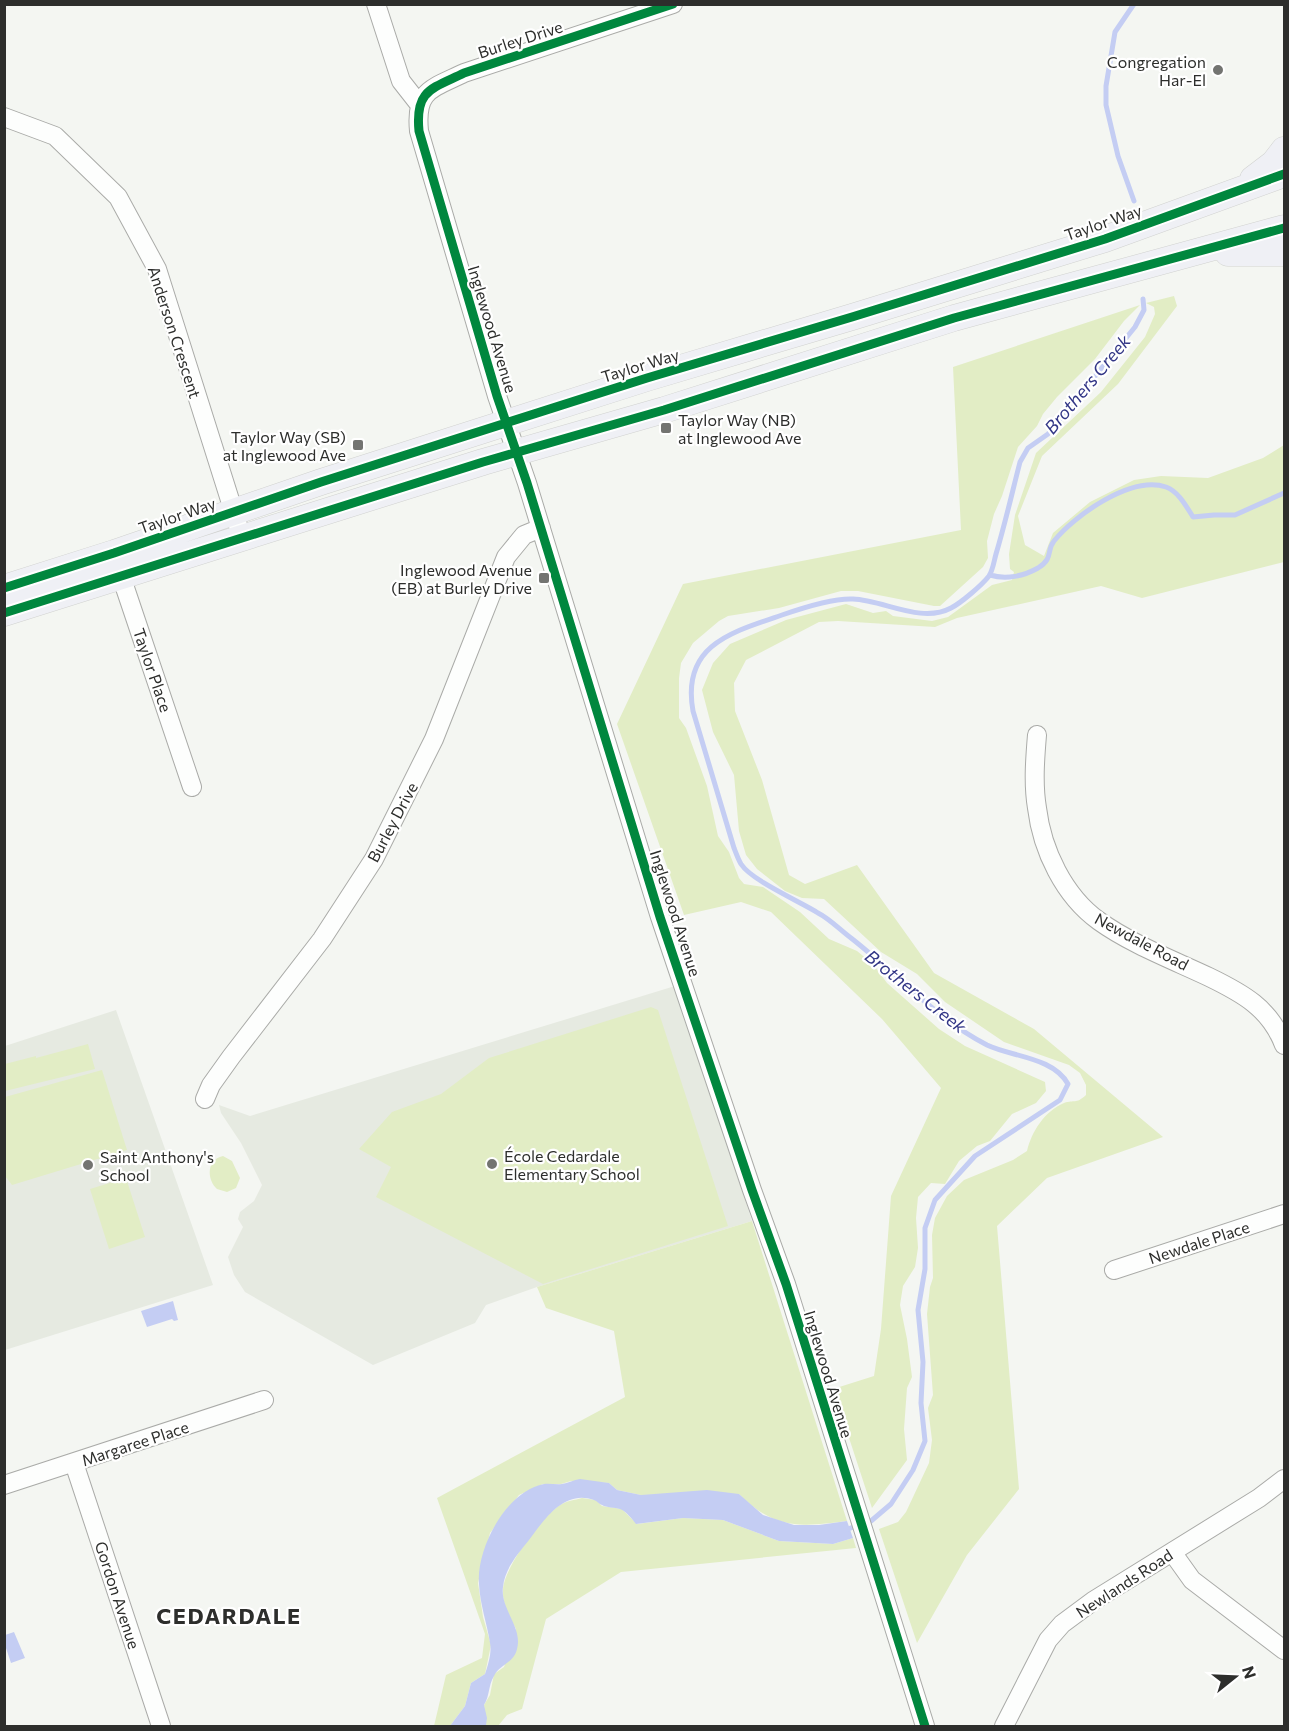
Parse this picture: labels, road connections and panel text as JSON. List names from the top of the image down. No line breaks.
{"streets":{"highway":["Taylor Way"],"street":["Burley Drive","Inglewood Avenue","Anderson Crescent","Taylor Place","Newdale Road","Newdale Place","Margaree Place","Newlands Road","Gordon Avenue"]},"crossings":[["Burley Drive","Inglewood Avenue"],["Taylor Way","Inglewood Avenue"],["Taylor Way","Anderson Crescent"],["Taylor Way","Taylor Place"],["Margaree Place","Gordon Avenue"]],"districts":["CEDARDALE"],"water":["Brothers Creek"],"places":{"other":["Congregation Har-El","École Cedardale Elementary School","Saint Anthony's School"],"transit":["Taylor Way (NB) at Inglewood Ave","Taylor Way (SB) at Inglewood Ave","Inglewood Avenue (EB) at Burley Drive"]},"north":"right"}
